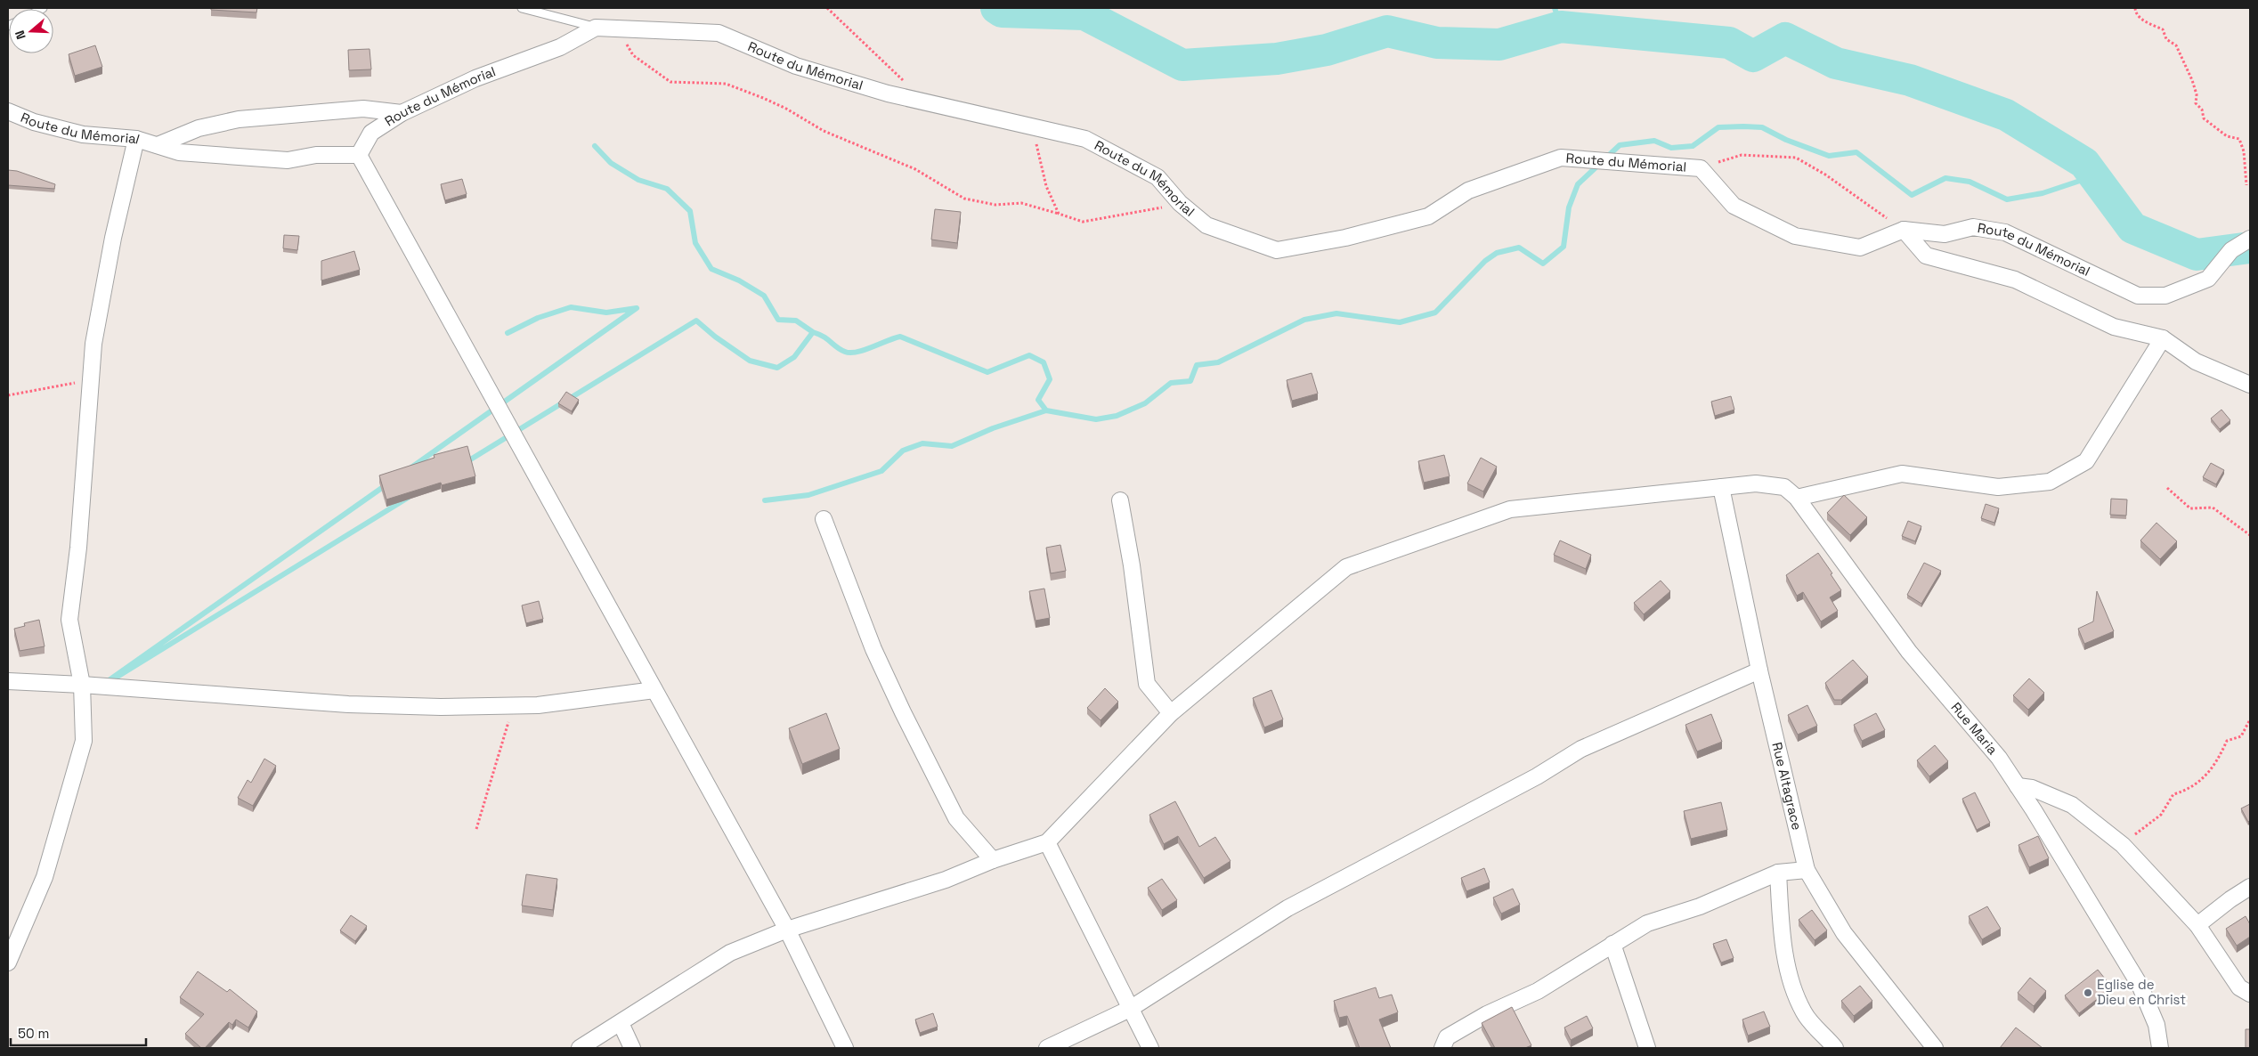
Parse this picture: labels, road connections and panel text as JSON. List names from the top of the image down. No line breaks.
{"streets":{"street":["Route du Mémorial","Rue Maria","Rue Altagrace"]},"crossings":[["Rue Maria","Rue Altagrace"]],"places":["Eglise de Dieu en Christ"],"scale_bar":"50 m","north":"left"}
